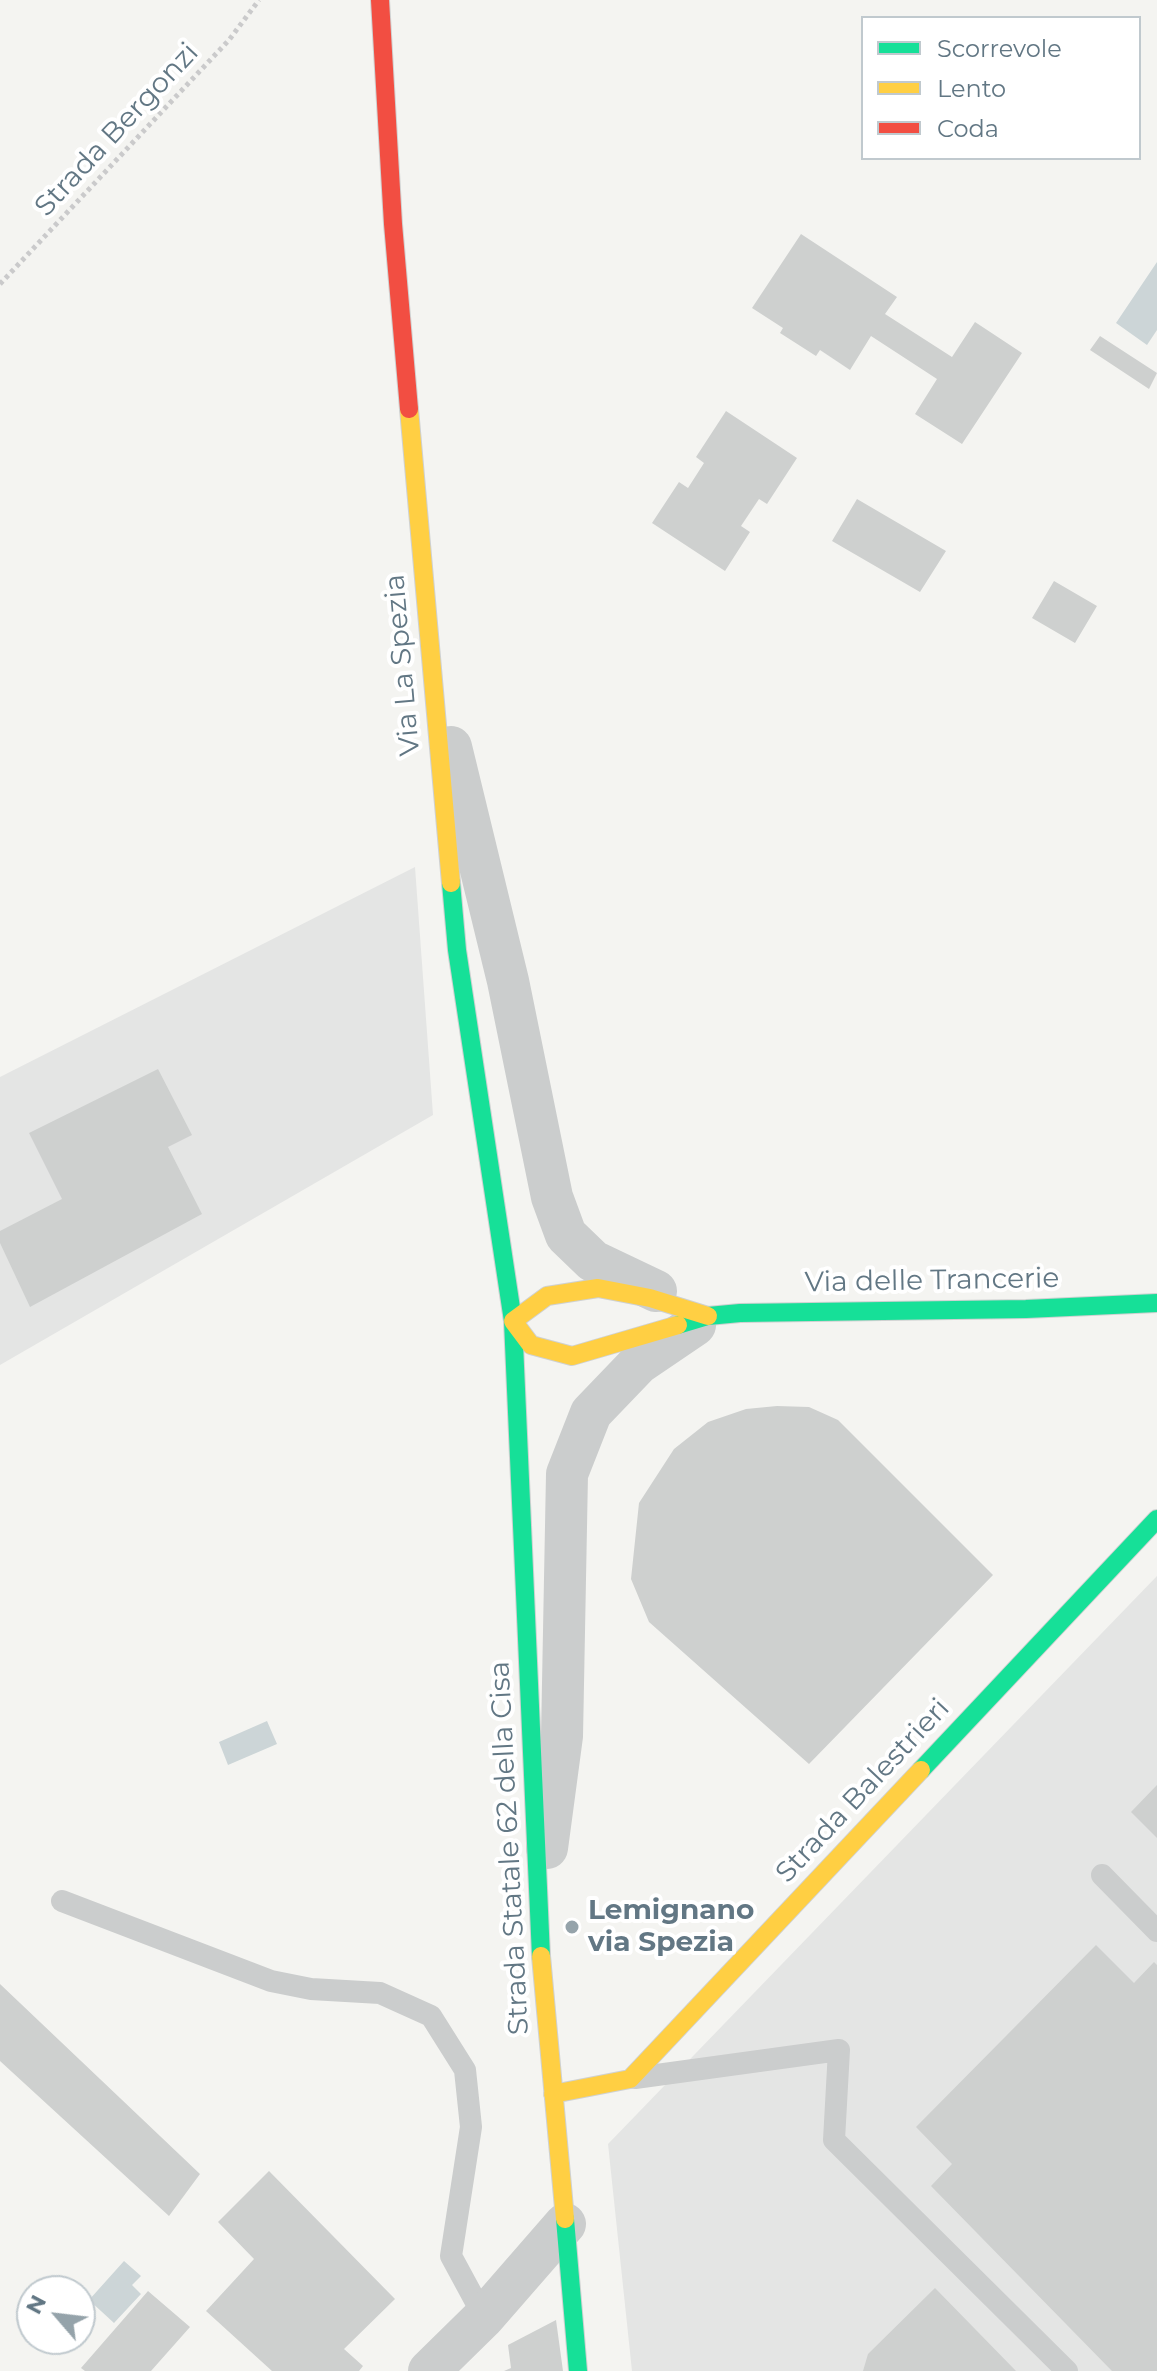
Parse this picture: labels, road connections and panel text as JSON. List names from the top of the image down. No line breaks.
{"streets":{"main road":["Via La Spezia","Via delle Trancerie","Strada Balestrieri","Strada Statale 62 della Cisa"],"path":["Strada Bergonzi"]},"crossings":[["Via La Spezia","Strada Statale 62 della Cisa"]],"places":["Lemignano via Spezia"],"legend":["Scorrevole","Lento","Coda"],"north":"top left"}
